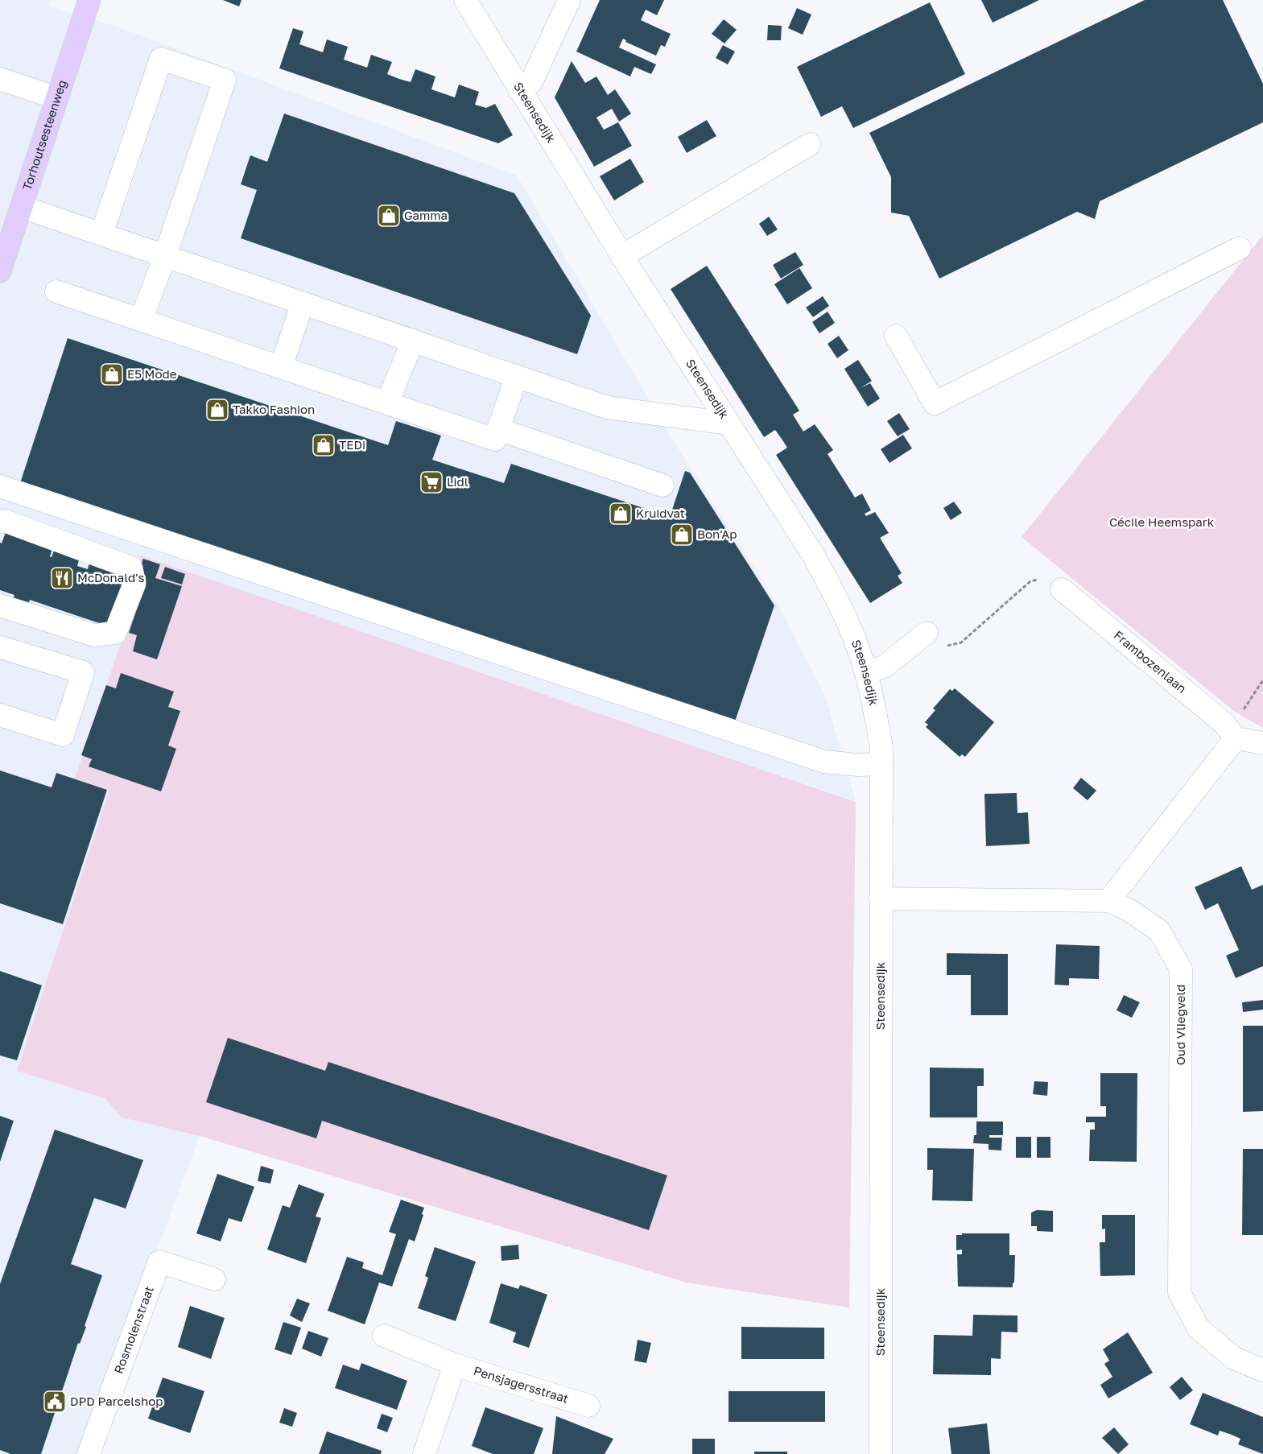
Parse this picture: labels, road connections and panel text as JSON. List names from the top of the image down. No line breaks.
{"streets":{"main road":["Torhoutsesteenweg"],"street":["Steensedijk","Frambozenlaan","Oud Vliegveld","Rosmolenstraat","Pensjagersstraat"]},"crossings":[["Steensedijk","Oud Vliegveld"]],"parks":["Cécile Heemspark"],"places":{"shop":["Gamma","E5 Mode","Takko Fashion","TEDi","Kruidvat","Bon'Ap"],"supermarket":["Lidl"],"restaurant":["McDonald's"],"public building":["DPD Parcelshop"]}}
